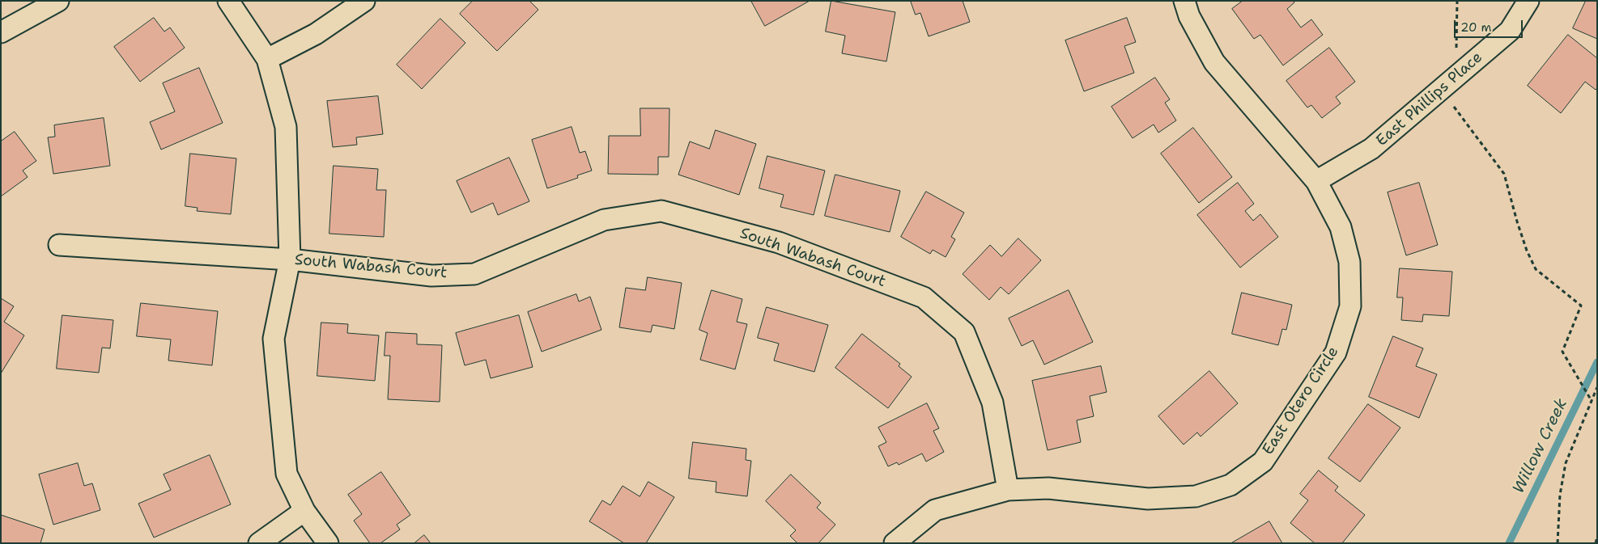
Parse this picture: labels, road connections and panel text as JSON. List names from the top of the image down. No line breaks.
{"streets":{"street":["East Phillips Place","South Wabash Court","East Otero Circle"]},"crossings":[["East Phillips Place","East Otero Circle"],["South Wabash Court","East Otero Circle"]],"water":["Willow Creek"],"scale_bar":"20 m"}
